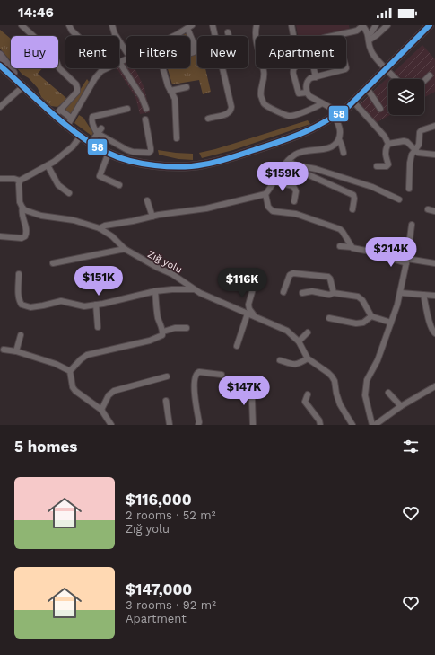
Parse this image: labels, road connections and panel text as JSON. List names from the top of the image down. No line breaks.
{"streets":{"street":["Zığ yolu"]},"lines":["transit line 58"],"page":{"status":"14:46","chip":["Buy","Rent","Filters","New","Apartment"],"price":["$159K","$214K","$151K","$116K","$147K"],"heading":"5 homes","list":[{"name":"$116,000","note":"2 rooms · 52 m² · Zığ yolu"},{"name":"$147,000","note":"3 rooms · 92 m² · Apartment"}]}}
